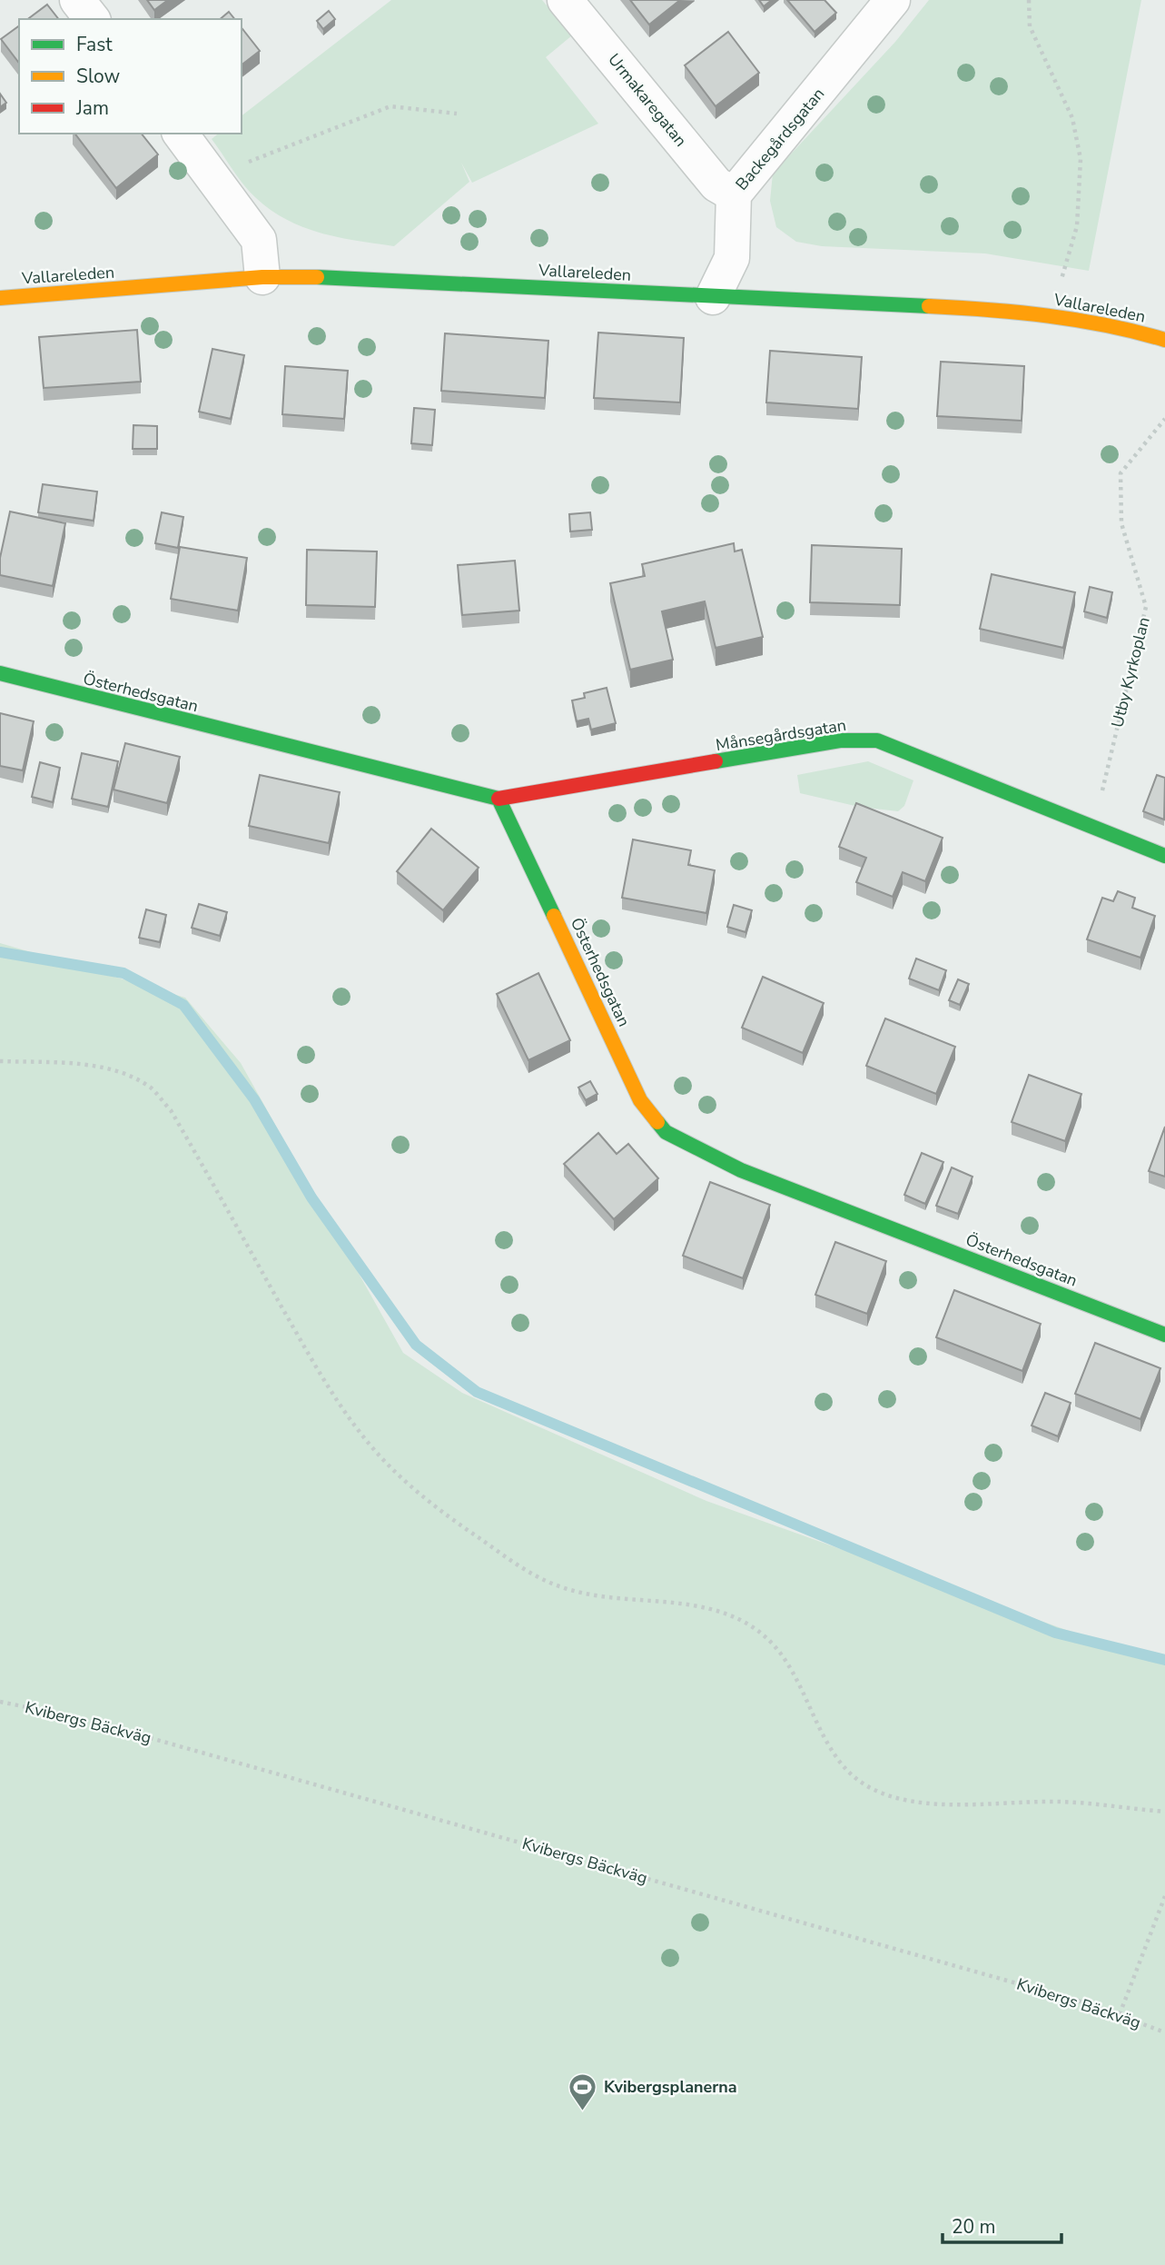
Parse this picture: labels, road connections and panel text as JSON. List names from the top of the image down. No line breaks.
{"streets":{"street":["Urmakaregatan","Backegårdsgatan","Vallareleden","Österhedsgatan","Månsegårdsgatan"],"path":["Utby Kyrkoplan","Kvibergs Bäckväg"]},"crossings":[["Urmakaregatan","Backegårdsgatan"],["Backegårdsgatan","Vallareleden"],["Utby Kyrkoplan","Månsegårdsgatan"],["Österhedsgatan","Månsegårdsgatan"]],"places":{"sports":["Kvibergsplanerna"]},"legend":["Fast","Slow","Jam"],"scale_bar":"20 m"}
